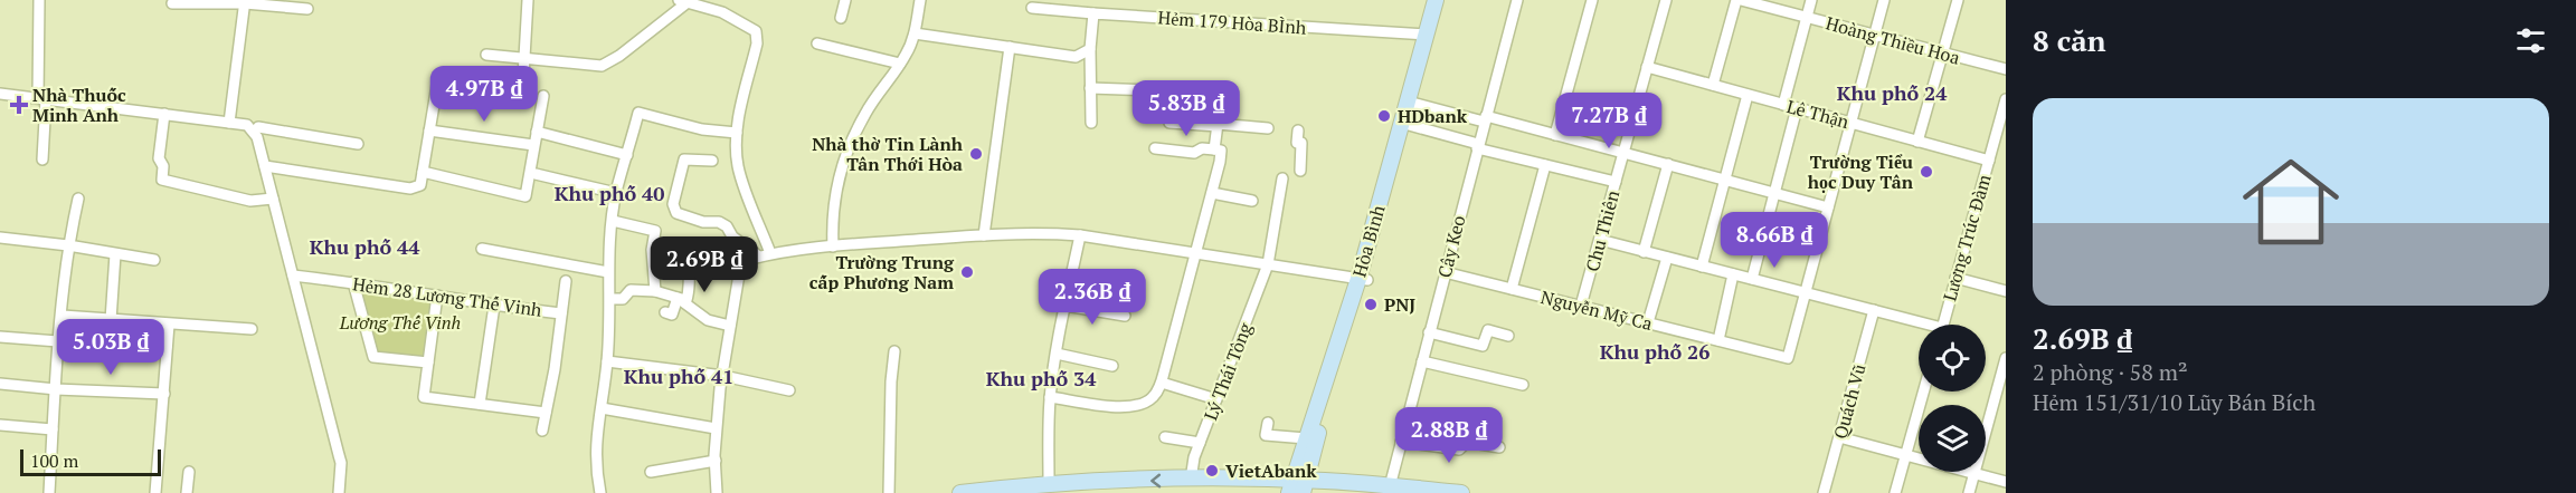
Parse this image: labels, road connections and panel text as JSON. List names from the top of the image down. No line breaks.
{"streets":{"main road":["Hòa Bình"],"street":["Hẻm 179 Hòa BÌnh","Hoàng Thiều Hoa","Lê Thận","Chu Thiên","Lương Trúc Đàm","Cây Keo","Hẻm 28 Lương Thế Vinh","Nguyễn Mỹ Ca","Lý Thái Tông","Quách Vũ"]},"crossings":[["Hẻm 179 Hòa BÌnh","Hòa Bình"],["Lê Thận","Chu Thiên"],["Lê Thận","Lương Trúc Đàm"],["Chu Thiên","Nguyễn Mỹ Ca"],["Cây Keo","Nguyễn Mỹ Ca"]],"districts":["Khu phố 24","Khu phố 40","Khu phố 44","Khu phố 26","Khu phố 41","Khu phố 34"],"parks":["Lương Thế Vinh"],"places":{"health":["Nhà Thuốc Minh Anh"],"other":["HDbank","Nhà thờ Tin Lành Tân Thới Hòa","Trường Tiểu học Duy Tân","Trường Trung cấp Phương Nam","PNJ","VietAbank"]},"scale_bar":"100 m","page":{"heading":"8 căn","price":["4.97B ₫","5.83B ₫","7.27B ₫","8.66B ₫","2.69B ₫","2.36B ₫","5.03B ₫","2.88B ₫"],"list":[{"name":"2.69B ₫","note":"2 phòng · 58 m² · Hẻm 151/31/10 Lũy Bán Bích"}],"scale":"100 m"}}
